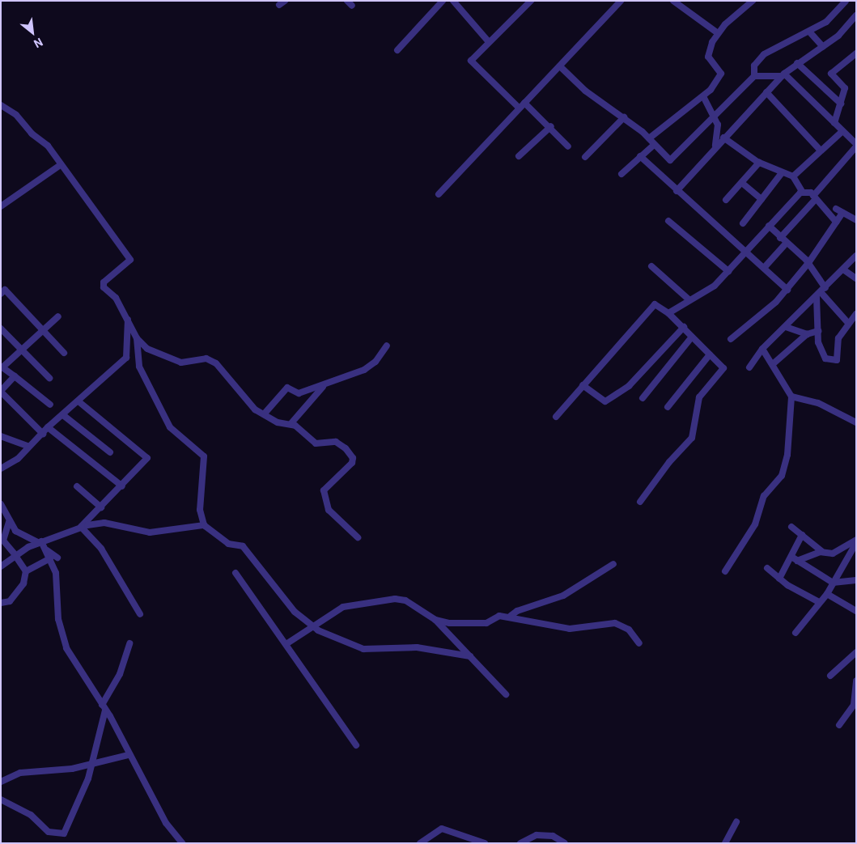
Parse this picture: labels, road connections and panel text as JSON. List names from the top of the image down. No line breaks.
{"north":"bottom right"}
